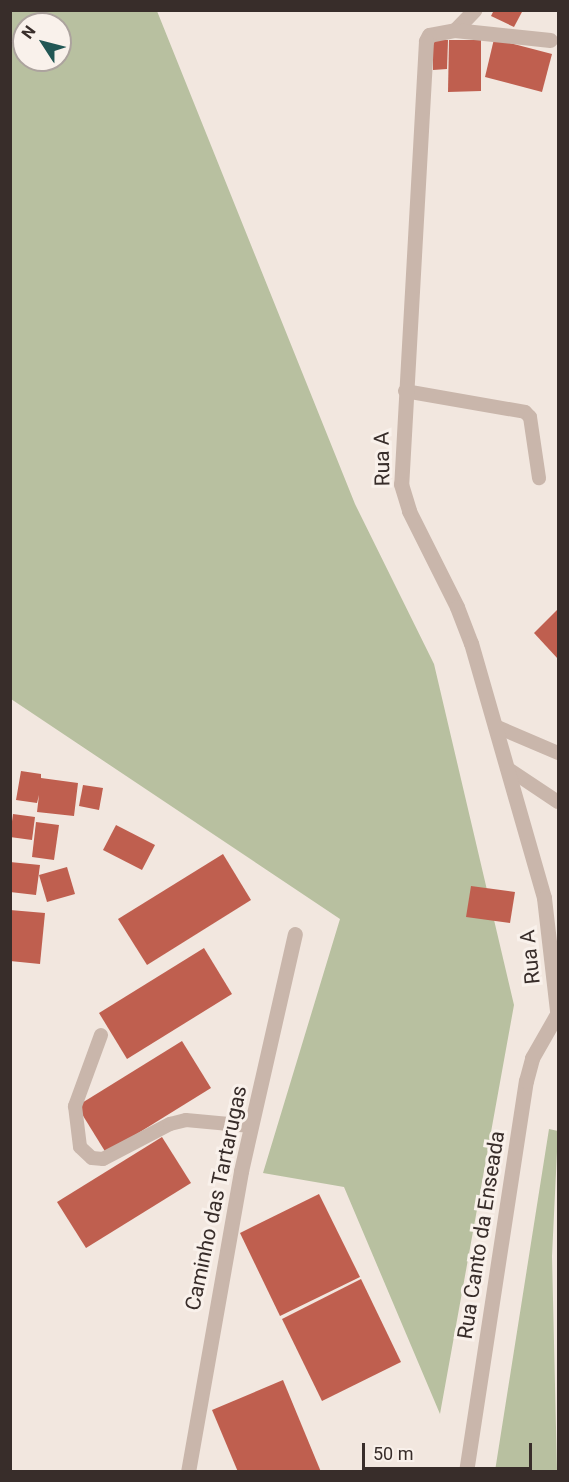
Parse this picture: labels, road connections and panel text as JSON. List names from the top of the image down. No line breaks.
{"streets":{"street":["Rua A","Caminho das Tartarugas","Rua Canto da Enseada"]},"crossings":[["Rua A","Rua Canto da Enseada"]],"scale_bar":"50 m","north":"top left"}
